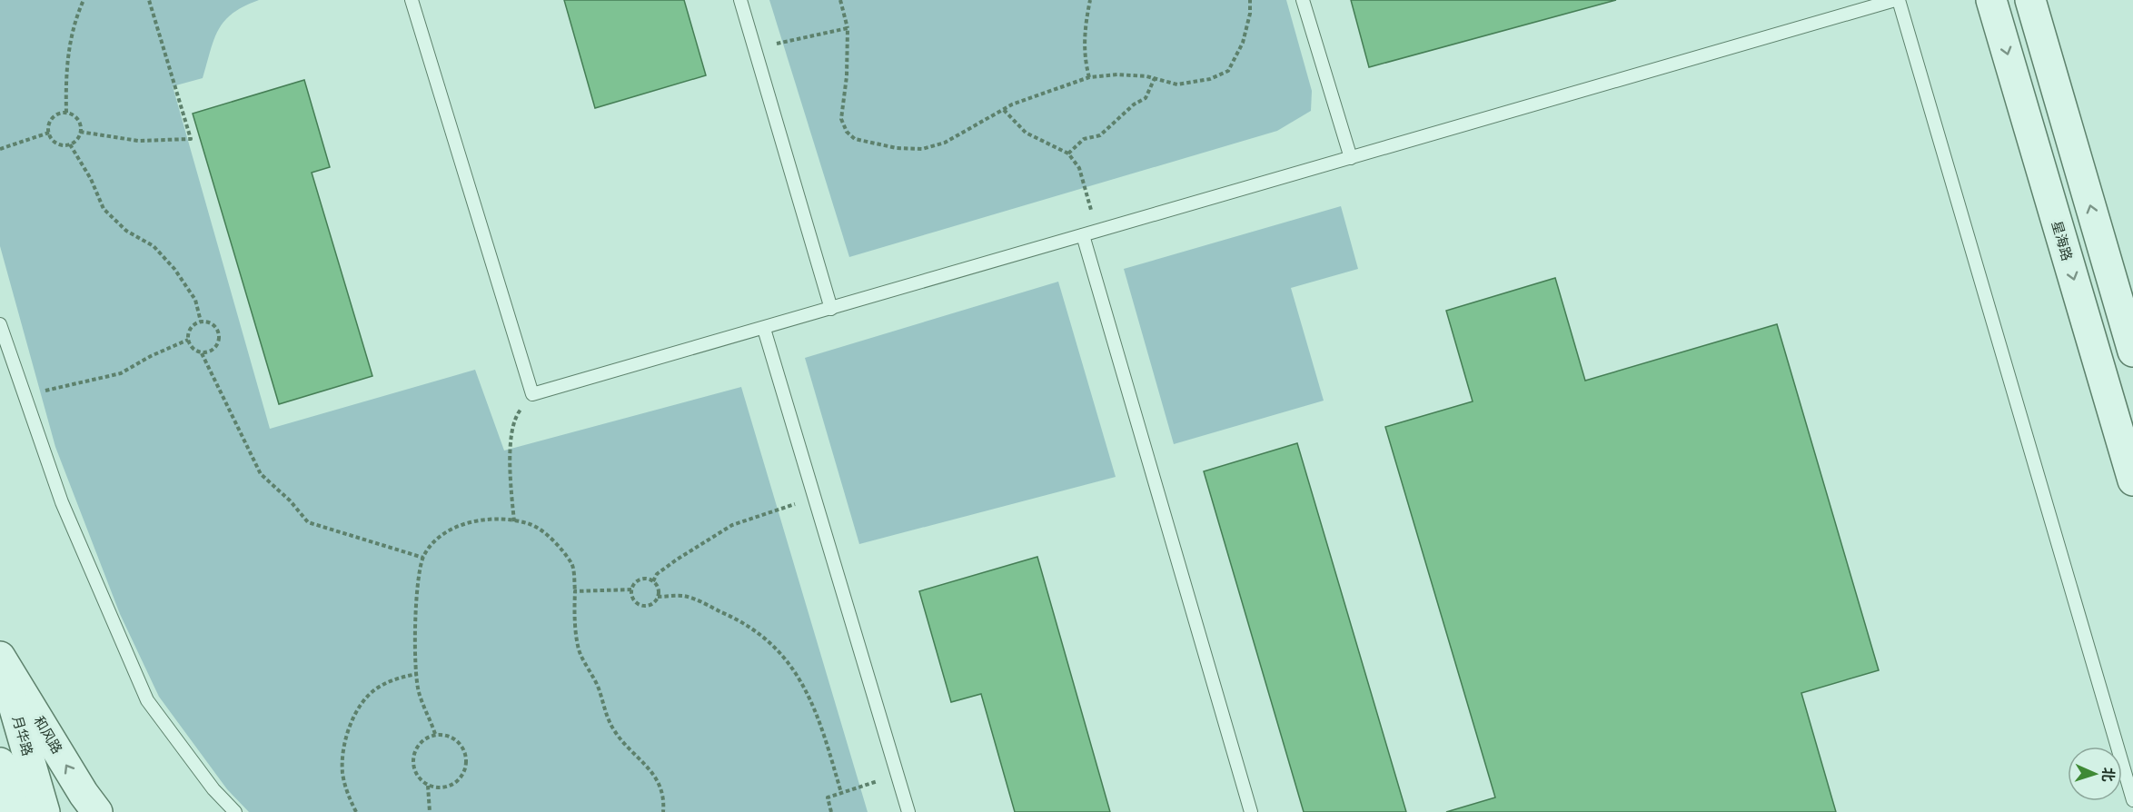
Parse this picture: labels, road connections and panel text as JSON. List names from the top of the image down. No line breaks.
{"streets":{"street":["星海路","和风路","月华路"]},"crossings":[["和风路","月华路"]],"north":"right"}
